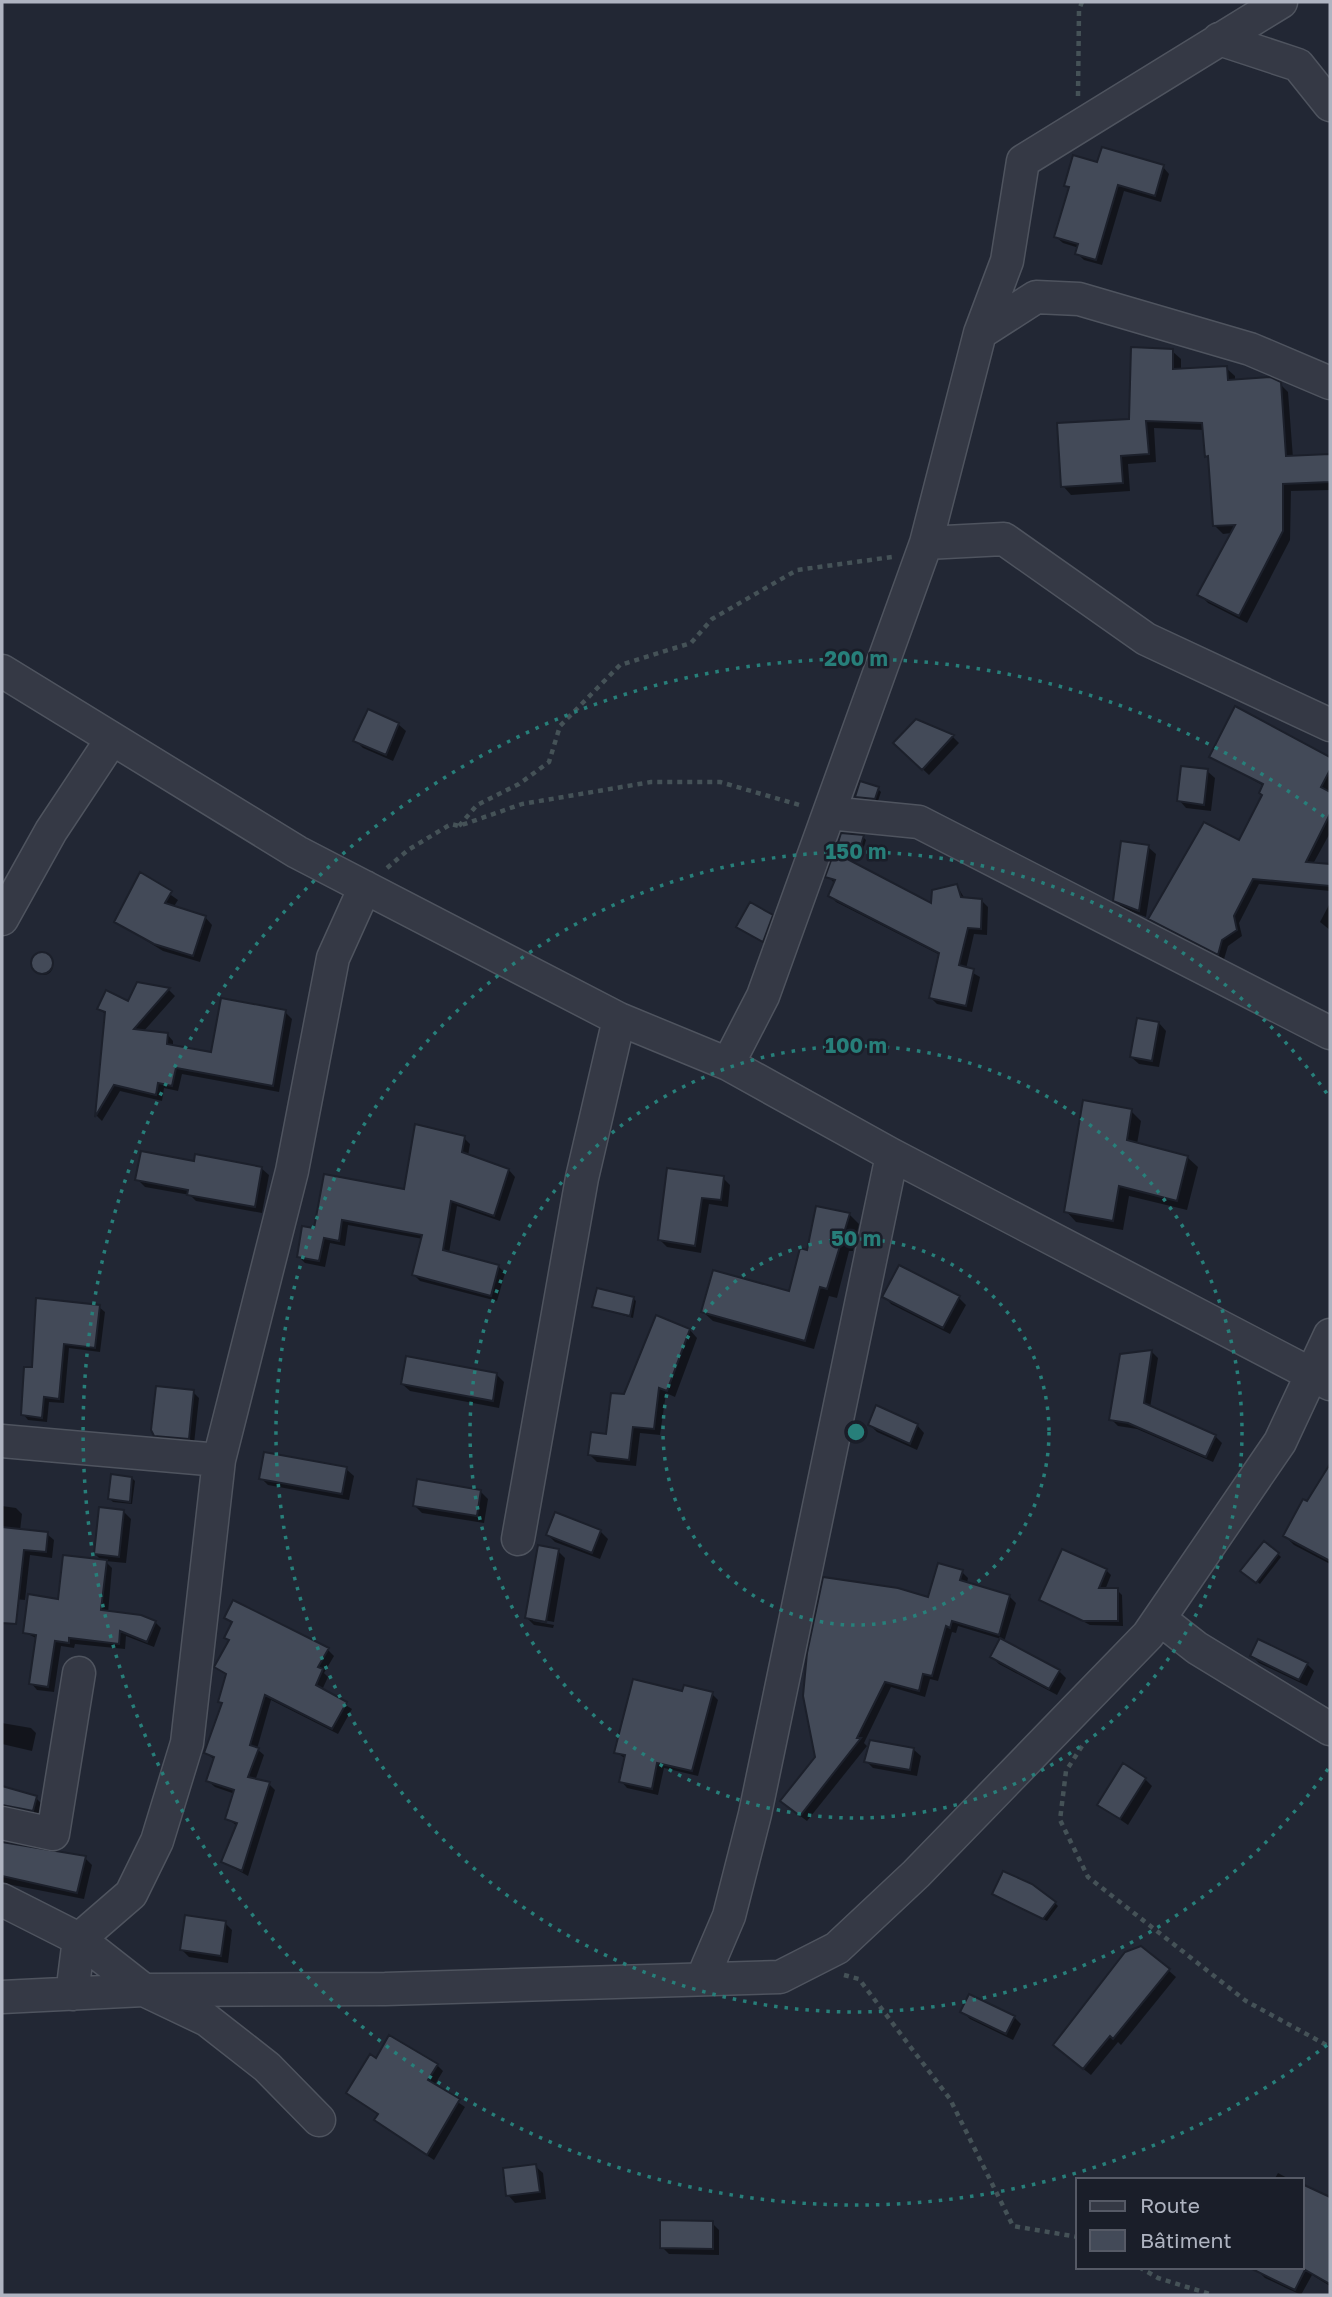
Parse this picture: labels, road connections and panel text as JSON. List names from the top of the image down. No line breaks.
{"legend":["Route","Bâtiment"],"rings":["200 m","150 m","100 m","50 m"]}
